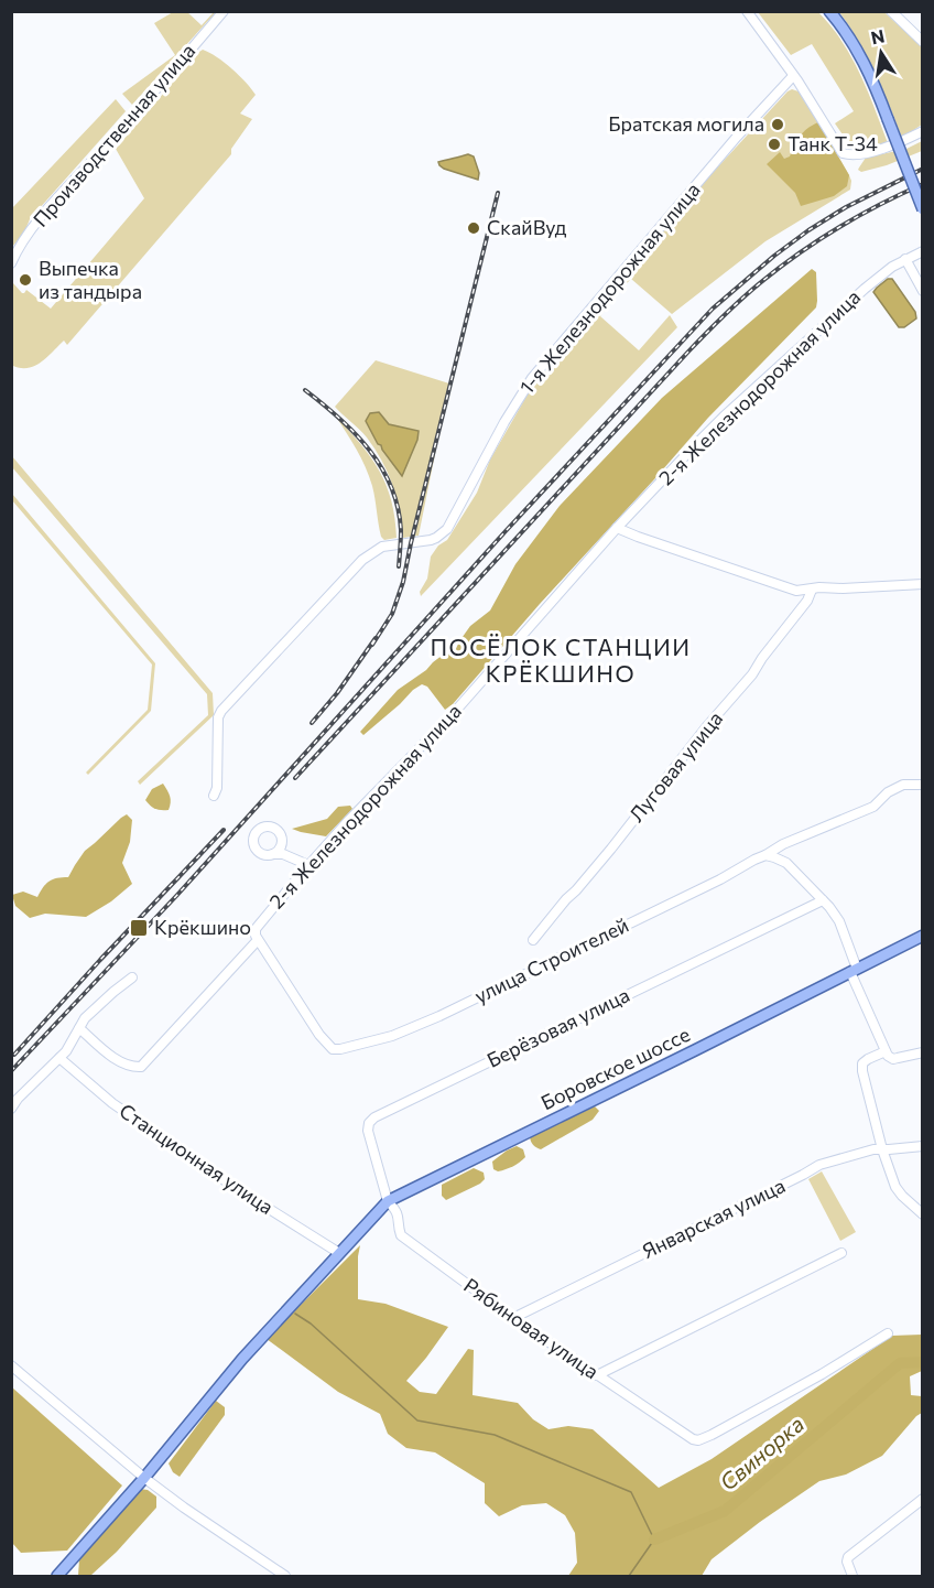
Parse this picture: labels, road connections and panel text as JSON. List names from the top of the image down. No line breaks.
{"streets":{"main road":["Боровское шоссе"],"street":["Производственная улица","1-я Железнодорожная улица","2-я Железнодорожная улица","Луговая улица","улица Строителей","Берёзовая улица","Станционная улица","Январская улица","Рябиновая улица"]},"crossings":[["2-я Железнодорожная улица","улица Строителей"],["Берёзовая улица","Боровское шоссе"],["Берёзовая улица","Рябиновая улица"],["Боровское шоссе","Станционная улица"],["Боровское шоссе","Рябиновая улица"],["Январская улица","Рябиновая улица"]],"districts":["ПОСЁЛОК СТАНЦИИ КРЁКШИНО"],"water":["Свинорка"],"places":{"other":["Братская могила","Танк Т-34","СкайВуд","Выпечка из тандыра"],"transit":["Крёкшино"]},"north":"top"}
